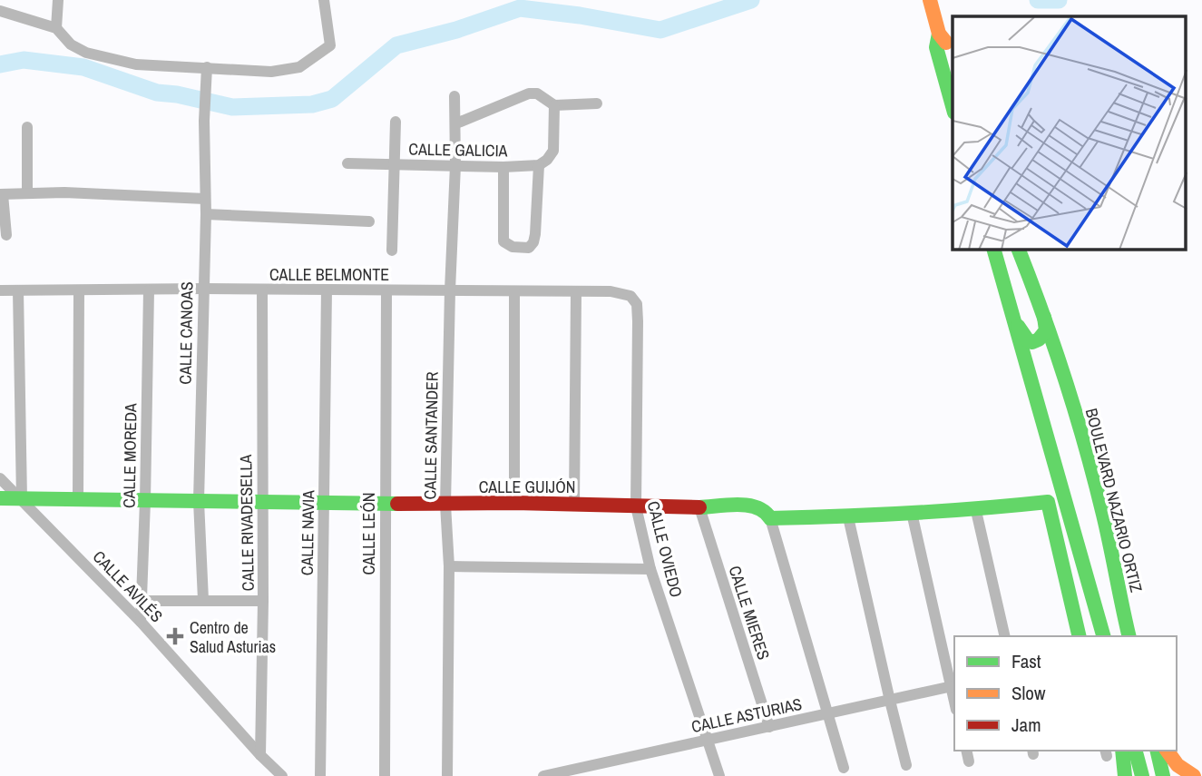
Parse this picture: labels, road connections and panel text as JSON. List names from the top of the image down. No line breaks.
{"streets":{"main road":["CALLE GUIJÓN","BOULEVARD NAZARIO ORTIZ"],"street":["CALLE GALICIA","CALLE BELMONTE","CALLE CANOAS","CALLE SANTANDER","CALLE MOREDA","CALLE RIVADESELLA","CALLE NAVIA","CALLE LEÓN","CALLE OVIEDO","CALLE AVILÉS","CALLE MIERES","CALLE ASTURIAS"]},"crossings":[["CALLE GALICIA","CALLE SANTANDER"],["CALLE BELMONTE","CALLE CANOAS"],["CALLE BELMONTE","CALLE SANTANDER"],["CALLE BELMONTE","CALLE MOREDA"],["CALLE BELMONTE","CALLE RIVADESELLA"],["CALLE BELMONTE","CALLE NAVIA"],["CALLE BELMONTE","CALLE LEÓN"],["CALLE BELMONTE","CALLE OVIEDO"],["CALLE CANOAS","CALLE GUIJÓN"],["CALLE SANTANDER","CALLE GUIJÓN"],["CALLE MOREDA","CALLE GUIJÓN"],["CALLE MOREDA","CALLE AVILÉS"],["CALLE GUIJÓN","CALLE RIVADESELLA"],["CALLE GUIJÓN","CALLE NAVIA"],["CALLE GUIJÓN","CALLE LEÓN"],["CALLE GUIJÓN","CALLE OVIEDO"],["CALLE GUIJÓN","CALLE AVILÉS"],["CALLE GUIJÓN","CALLE MIERES"],["CALLE RIVADESELLA","CALLE AVILÉS"],["CALLE OVIEDO","CALLE ASTURIAS"],["CALLE MIERES","CALLE ASTURIAS"]],"places":{"health":["Centro de Salud Asturias"]},"legend":["Fast","Slow","Jam"]}
